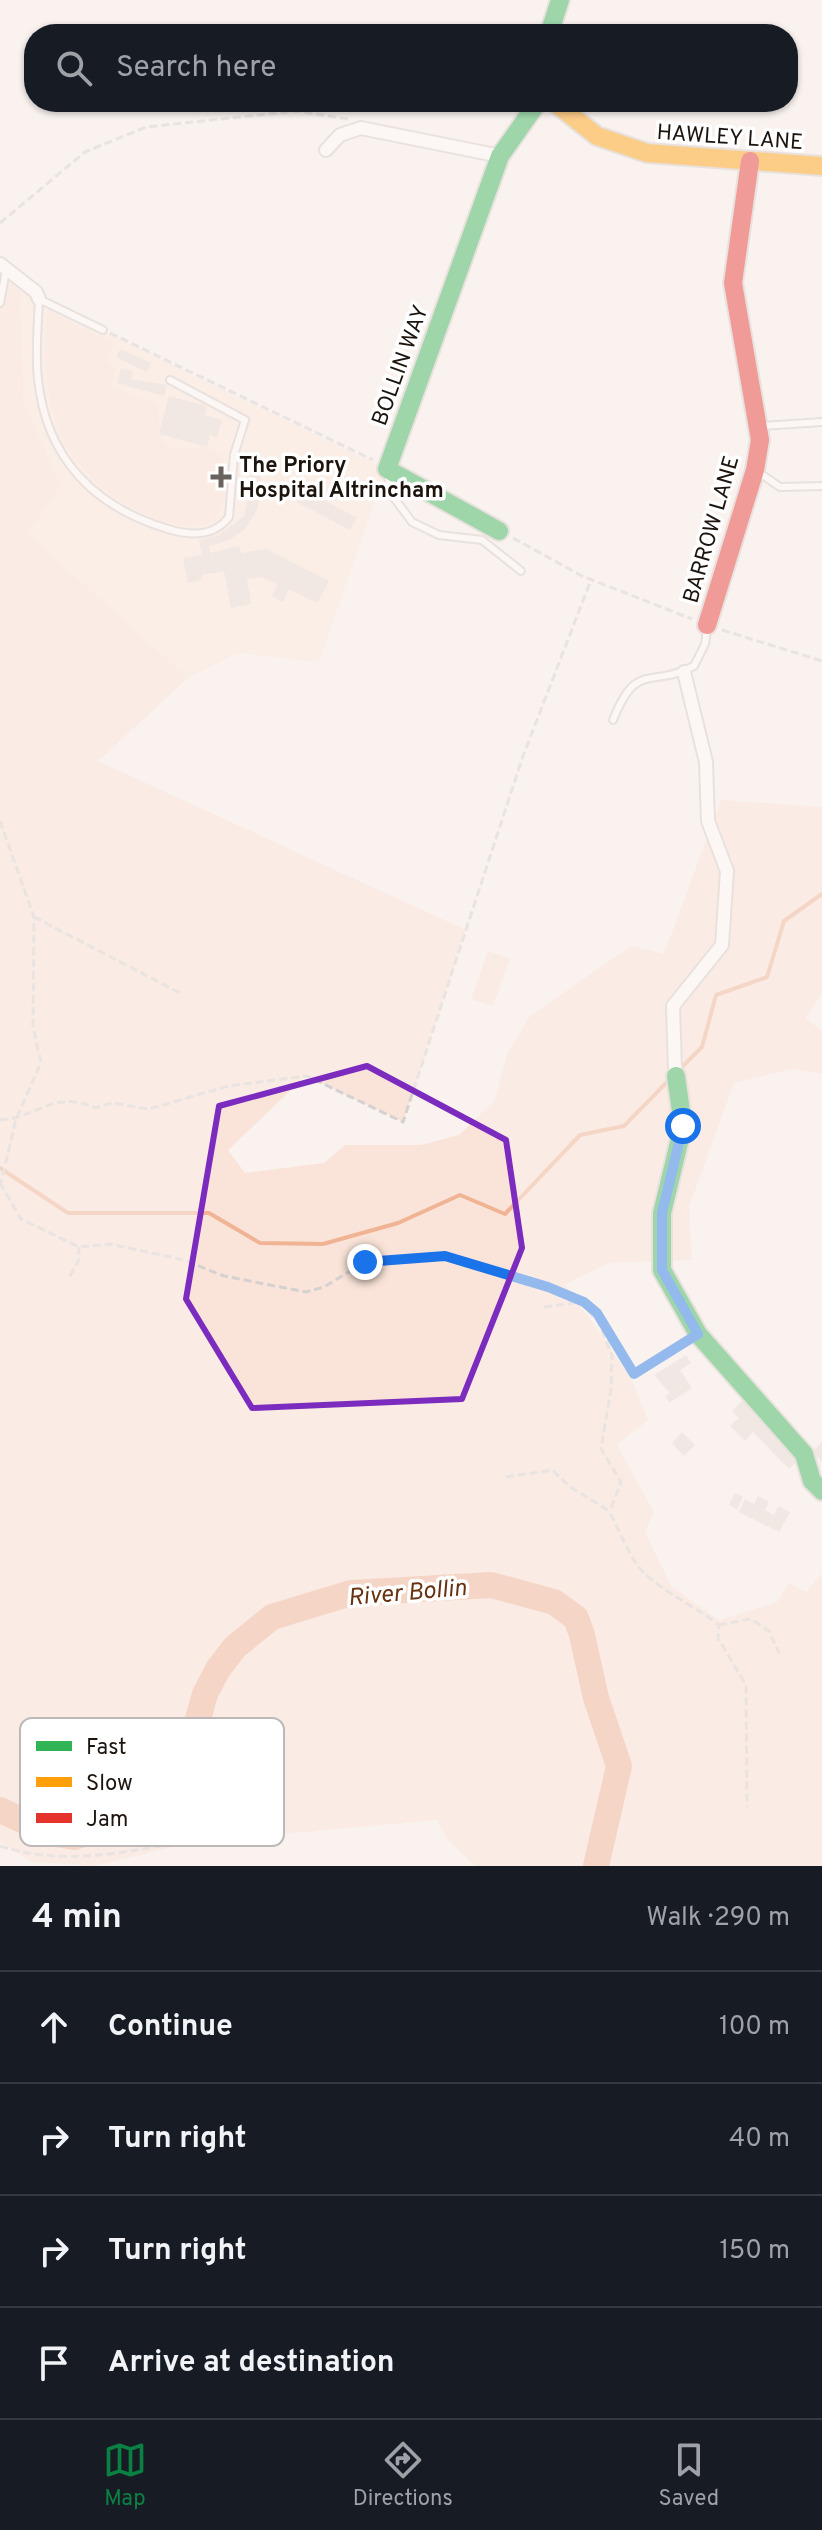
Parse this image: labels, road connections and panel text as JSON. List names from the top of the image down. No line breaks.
{"streets":{"street":["HAWLEY LANE","BOLLIN WAY","BARROW LANE"]},"crossings":[["HAWLEY LANE","BARROW LANE"]],"water":["River Bollin"],"places":{"health":["The Priory Hospital Altrincham"]},"legend":["Fast","Slow","Jam"],"page":{"search":"Search here","heading":["4 min","Walk · 290 m"],"list":[["Continue","100 m"],["Turn right","40 m"],["Turn right","150 m"],"Arrive at destination"],"nav":["Map","Directions","Saved"]}}
